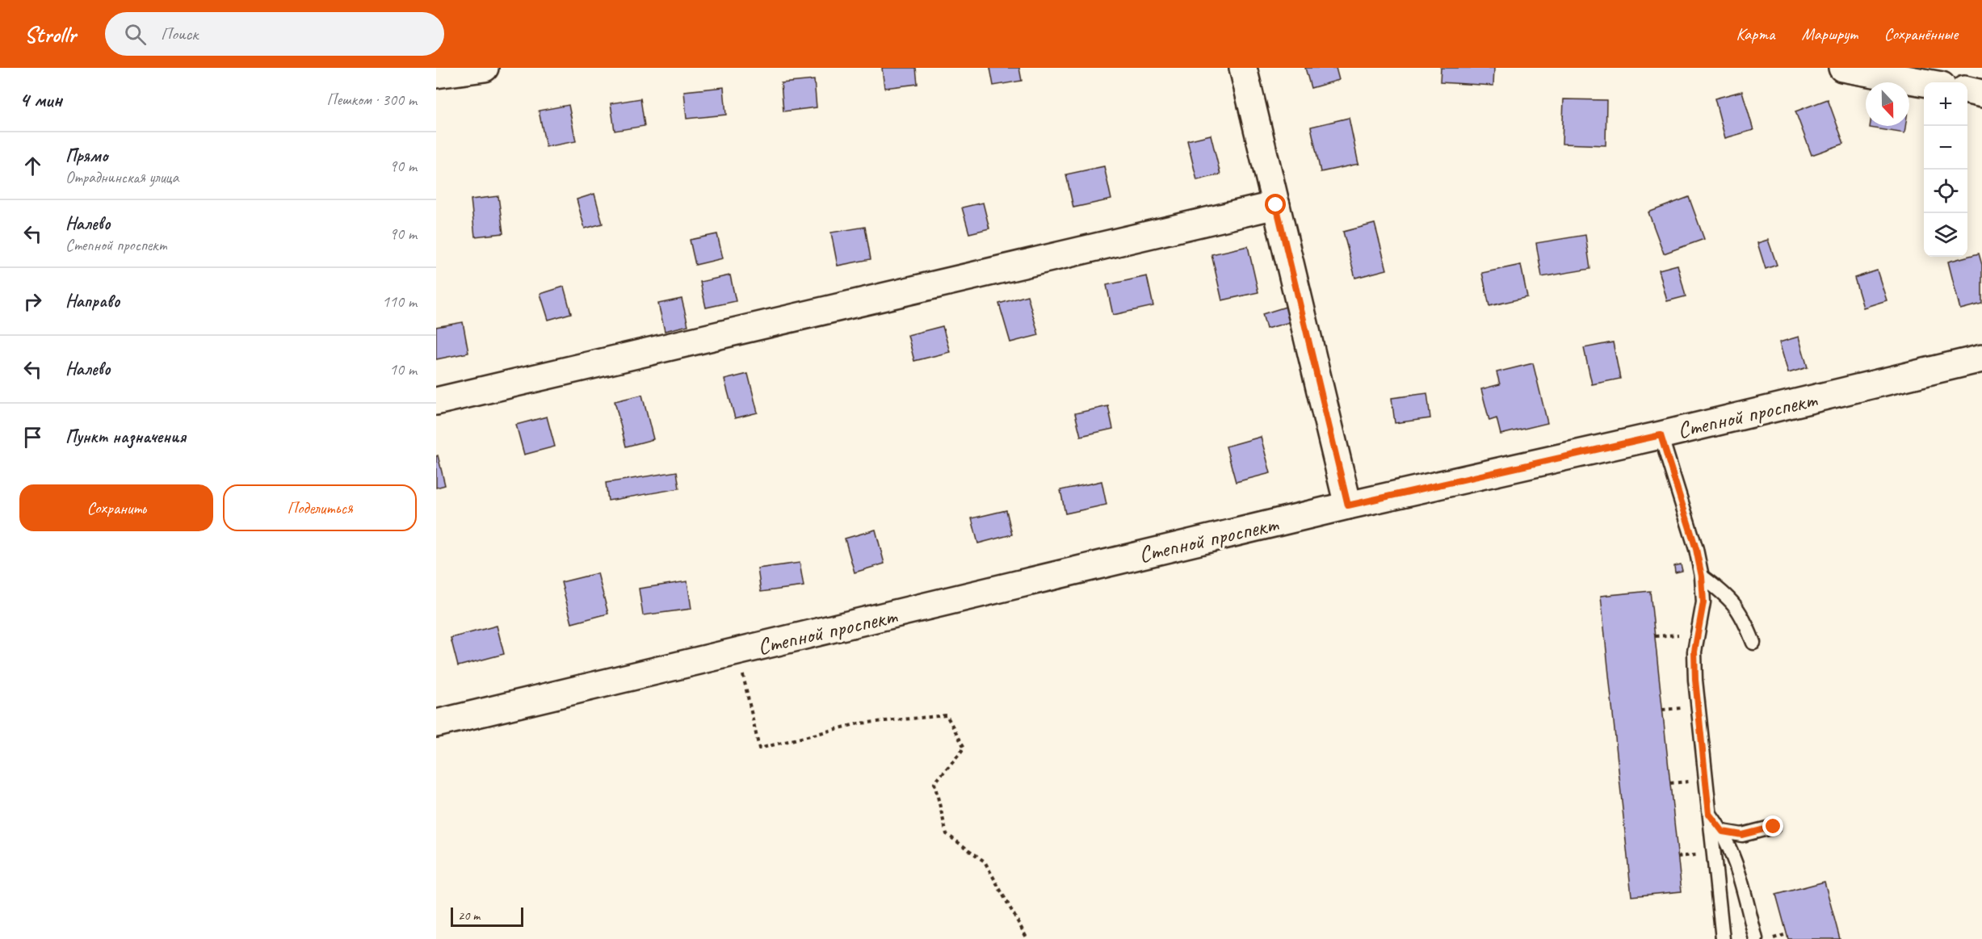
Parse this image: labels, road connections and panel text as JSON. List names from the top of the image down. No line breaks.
{"streets":{"street":["Степной проспект"]},"scale_bar":"20 m","north":"bottom","page":{"header":"Strollr","search":"Поиск","nav":["Карта","Маршрут","Сохранённые"],"heading":["4 мин","Пешком · 300 m"],"map_buttons":["+","−"],"list":[["Прямо","Отраднинская улица","90 m"],["Налево","Степной проспект","90 m"],["Направо","110 m"],["Налево","10 m"],"Пункт назначения"],"buttons":["Сохранить","Поделиться"],"scale":"20 m"}}
